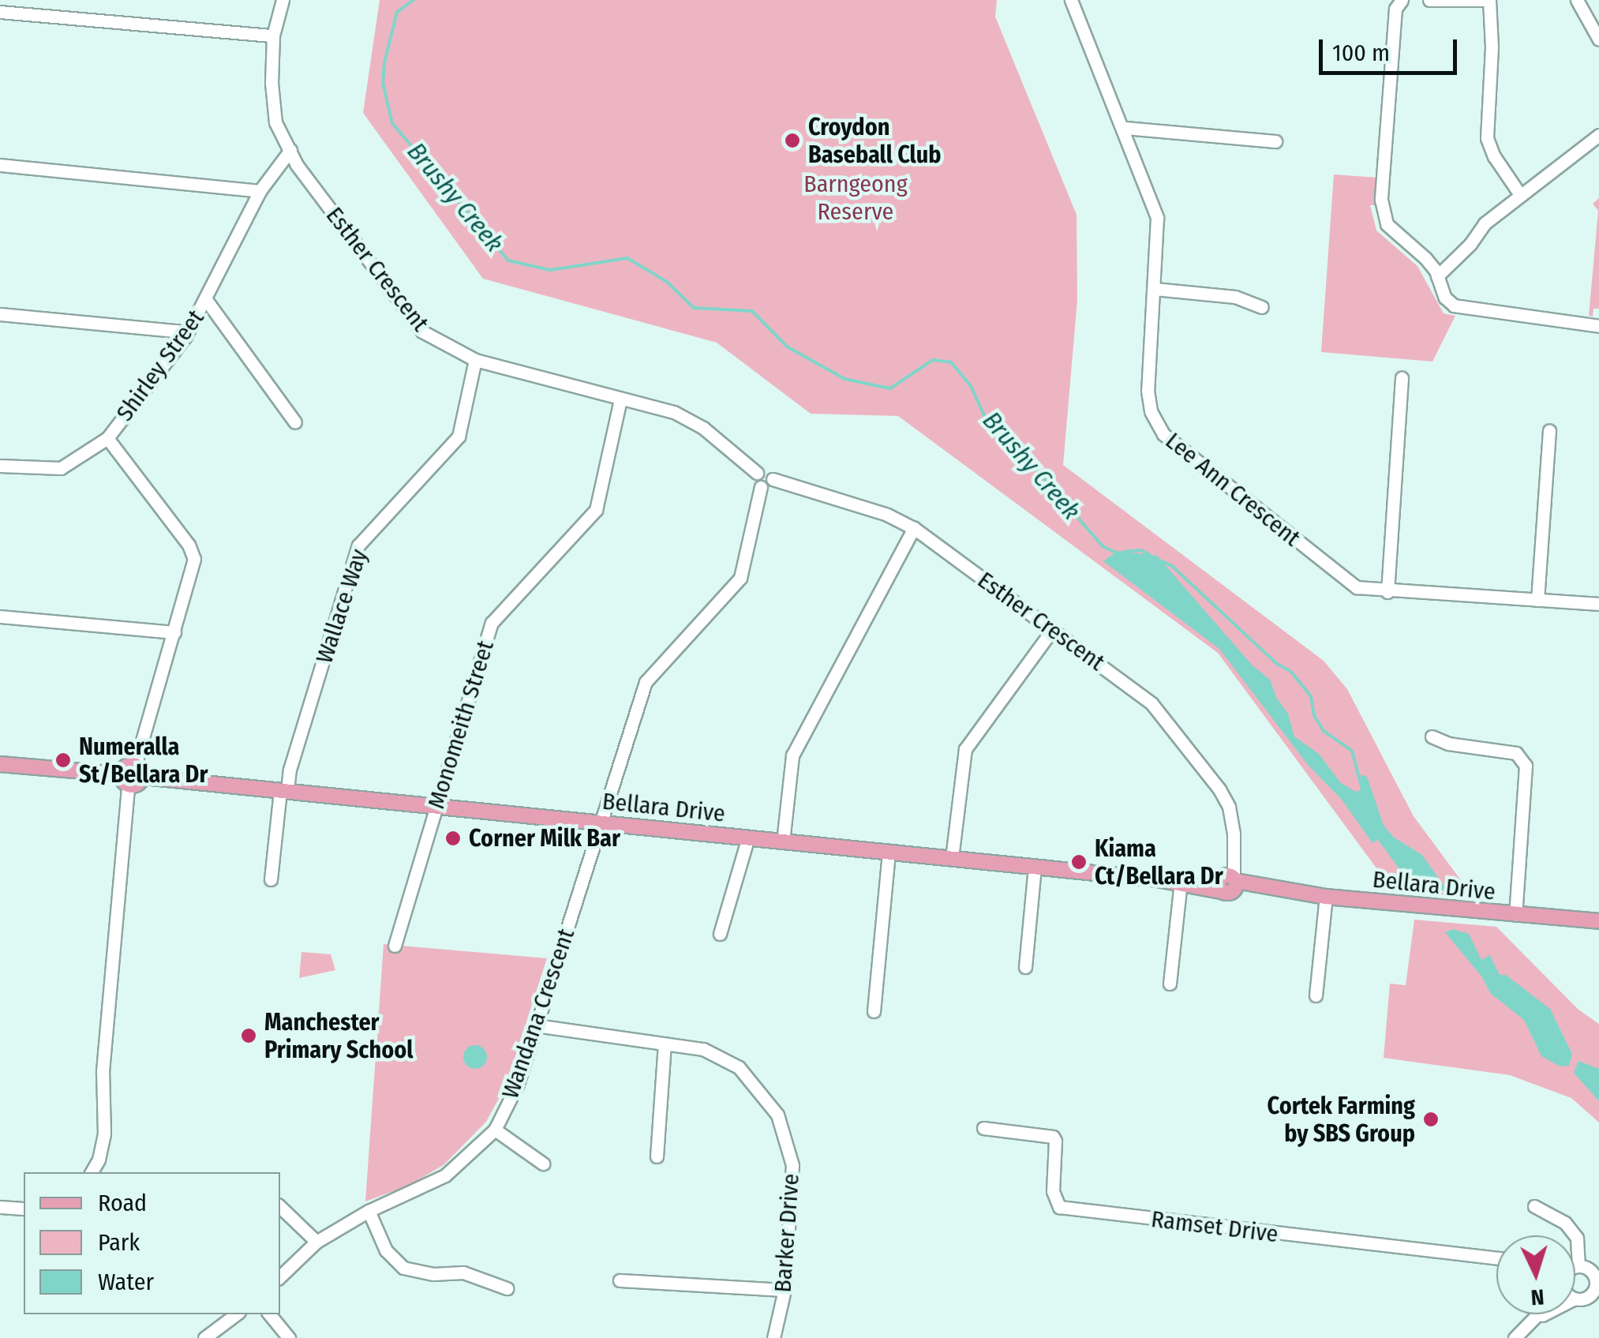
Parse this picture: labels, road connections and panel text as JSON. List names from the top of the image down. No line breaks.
{"streets":{"main road":["Bellara Drive"],"street":["Esther Crescent","Shirley Street","Lee Ann Crescent","Wallace Way","Monomeith Street","Wandana Crescent","Ramset Drive","Barker Drive"]},"crossings":[["Esther Crescent","Shirley Street"],["Esther Crescent","Wallace Way"],["Esther Crescent","Monomeith Street"],["Esther Crescent","Bellara Drive"],["Esther Crescent","Wandana Crescent"],["Wallace Way","Bellara Drive"],["Monomeith Street","Bellara Drive"],["Bellara Drive","Wandana Crescent"],["Wandana Crescent","Barker Drive"]],"water":["Brushy Creek"],"parks":["Barngeong Reserve"],"places":["Croydon Baseball Club","Numeralla St/Bellara Dr","Corner Milk Bar","Kiama Ct/Bellara Dr","Manchester Primary School","Cortek Farming by SBS Group"],"legend":["Road","Park","Water"],"scale_bar":"100 m","north":"bottom"}
